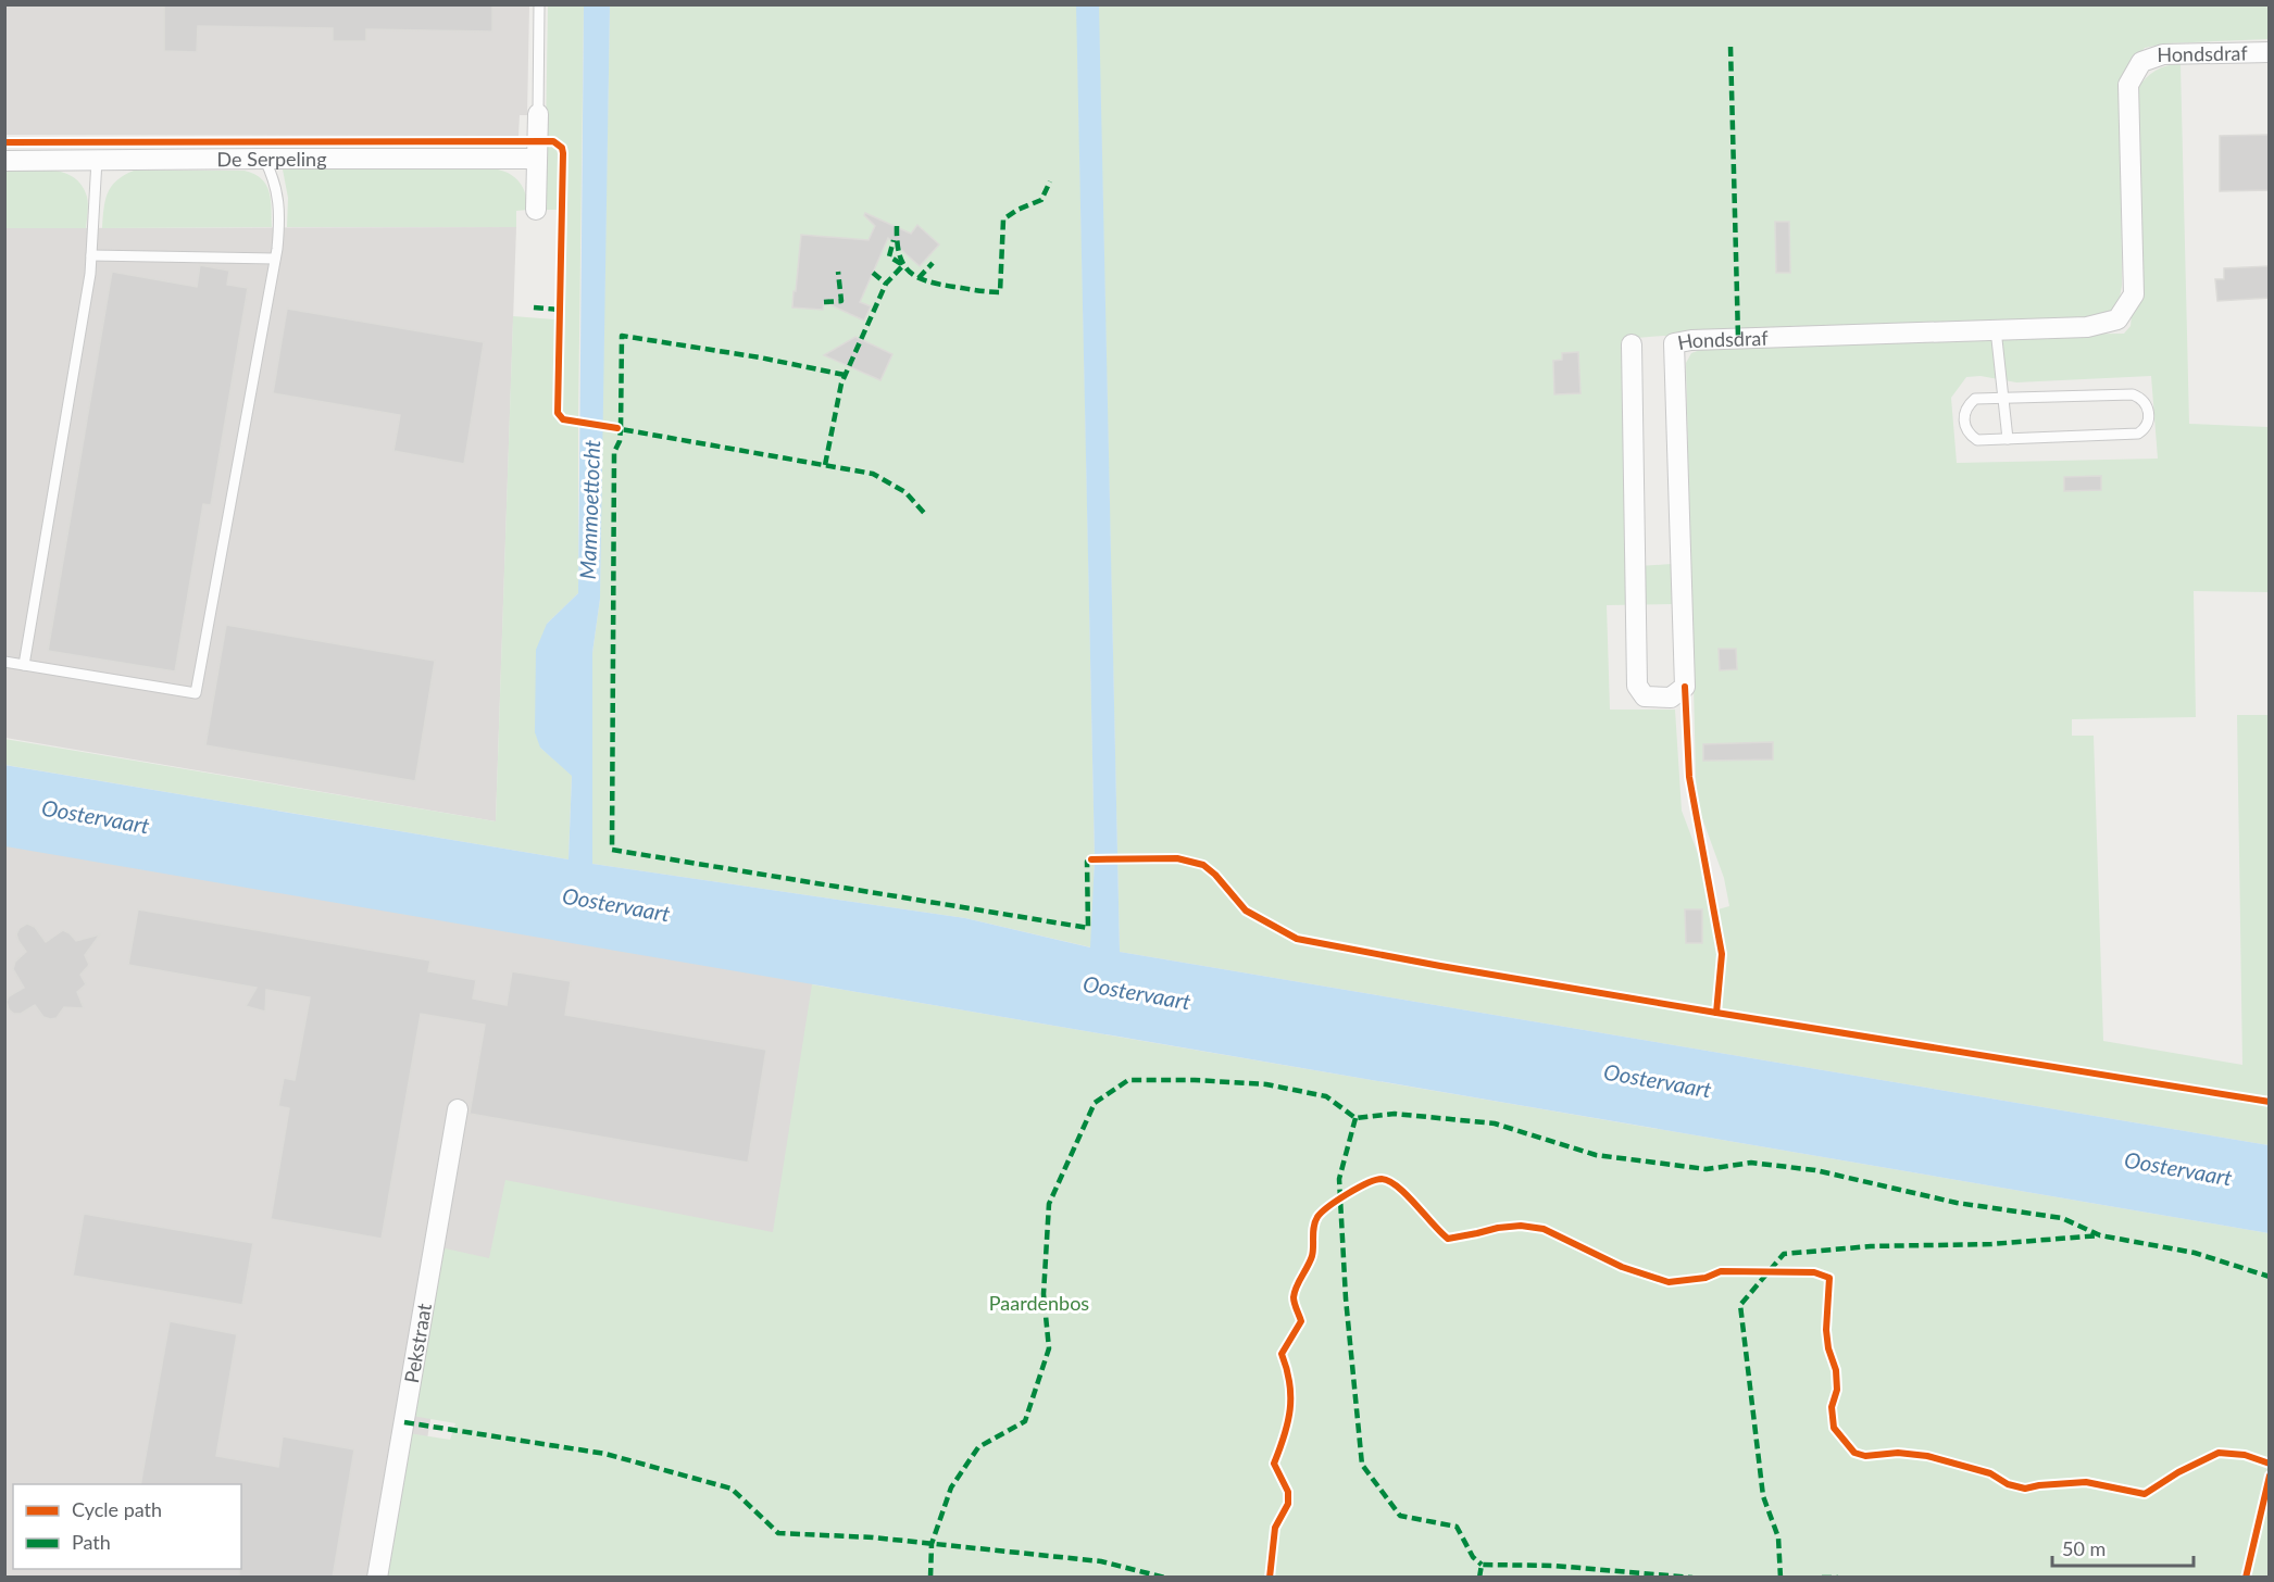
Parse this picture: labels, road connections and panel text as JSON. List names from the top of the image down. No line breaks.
{"streets":{"street":["Hondsdraf","De Serpeling","Pekstraat"]},"water":["Mammoettocht","Oostervaart"],"parks":["Paardenbos"],"legend":["Cycle path","Path"],"scale_bar":"50 m"}
